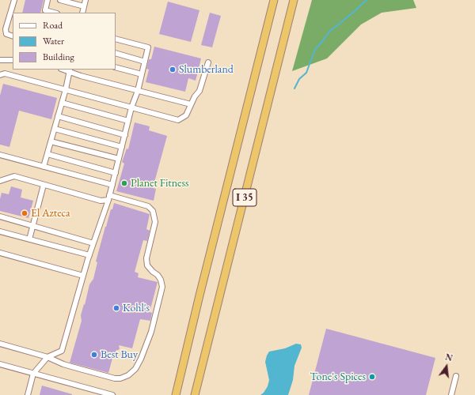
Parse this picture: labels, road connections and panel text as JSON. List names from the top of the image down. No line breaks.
{"streets":{"highway":["I 35"]},"places":["Slumberland","Planet Fitness","El Azteca","Kohl's","Best Buy","Tone's Spices"],"legend":["Road","Water","Building"],"north":"top"}
